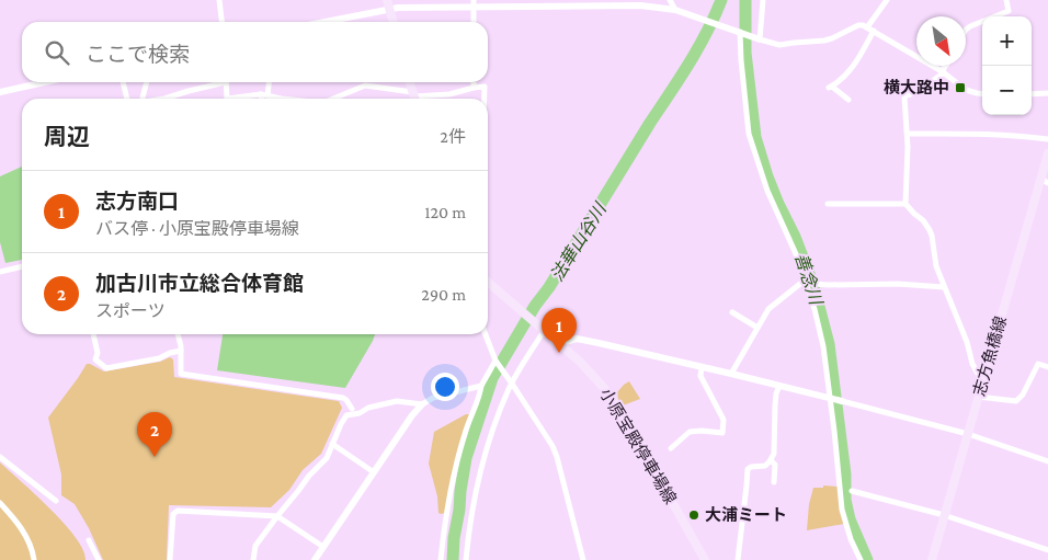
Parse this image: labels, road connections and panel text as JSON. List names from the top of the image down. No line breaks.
{"streets":{"main road":["志方魚橋線","小原宝殿停車場線"]},"water":["法華山谷川","善念川"],"places":{"transit":["横大路中"],"other":["大浦ミート"]},"north":"bottom right","page":{"map_buttons":["+","−"],"search":"ここで検索","heading":["周辺","2件"],"list":[{"mark":"1","name":"志方南口","note":"バス停 · 小原宝殿停車場線","value":"120 m"},{"mark":"2","name":"加古川市立総合体育館","note":"スポーツ","value":"290 m"}],"pins":["1","2"]}}
